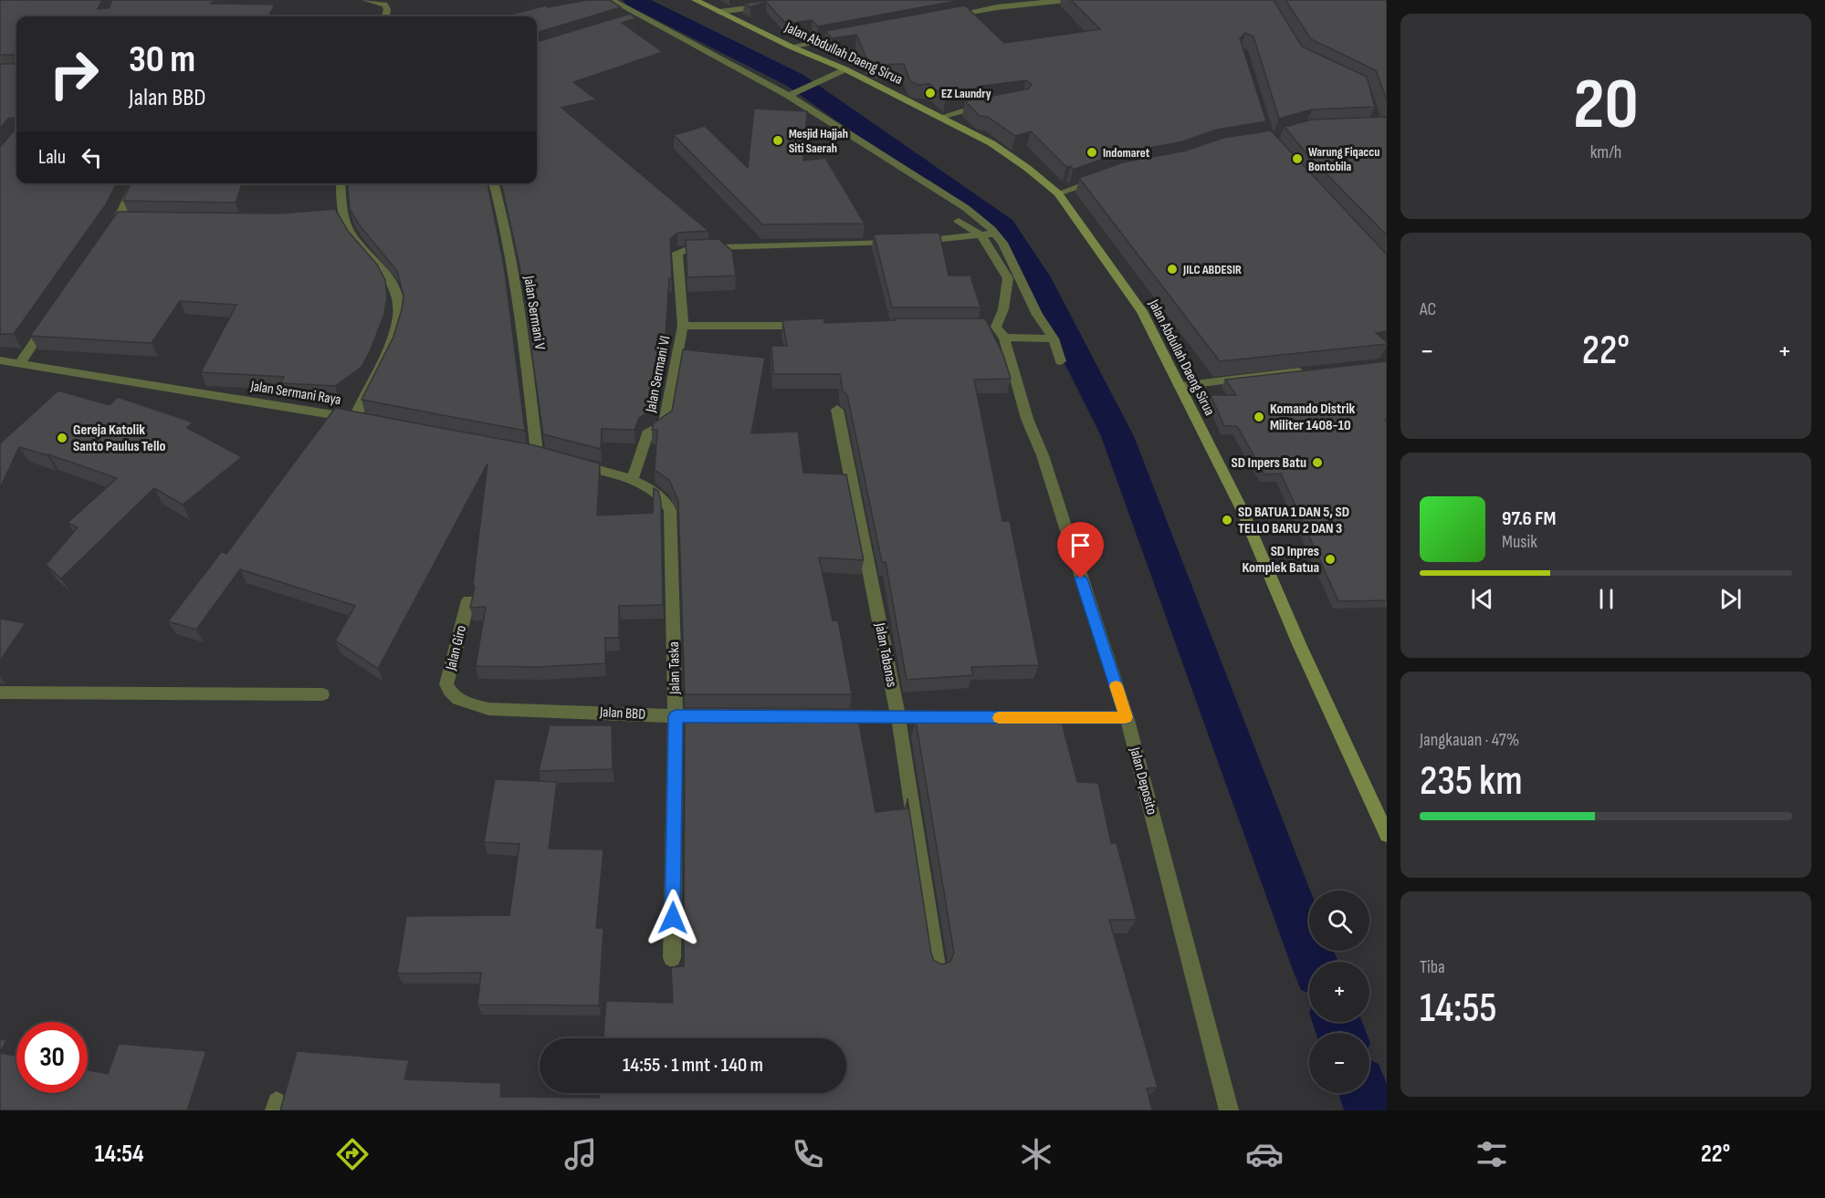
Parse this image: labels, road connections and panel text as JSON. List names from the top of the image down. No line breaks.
{"streets":{"main road":["Jalan Abdullah Daeng Sirua"],"street":["Jalan Sermani V","Jalan Sermani VI","Jalan Sermani Raya","Jalan Giro","Jalan Tabanas","Jalan Taska","Jalan BBD","Jalan Deposito"]},"crossings":[["Jalan Sermani VI","Jalan Taska"],["Jalan Giro","Jalan BBD"],["Jalan Taska","Jalan BBD"]],"places":["EZ Laundry","Mesjid Hajjah Siti Saerah","Indomaret","Warung Fiqaccu Bontobila","JILC ABDESIR","Komando Distrik Militer 1408-10","Gereja Katolik Santo Paulus Tello","SD Inpers Batu","SD BATUA 1 DAN 5, SD TELLO BARU 2 DAN 3","SD Inpres Komplek Batua"],"page":{"tile":[["20","km/h"],"AC",["Jangkauan · 47%","235 km"],["Tiba","14:55"]],"turn":["30 m","Jalan BBD"],"then":"Lalu","heat":["−","22°","+"],"song":["97.6 FM","Musik"],"map_buttons":["+","−"],"limit":"30","trip":"14:55 · 1 mnt · 140 m","tabs":["14:54","22°"]}}
